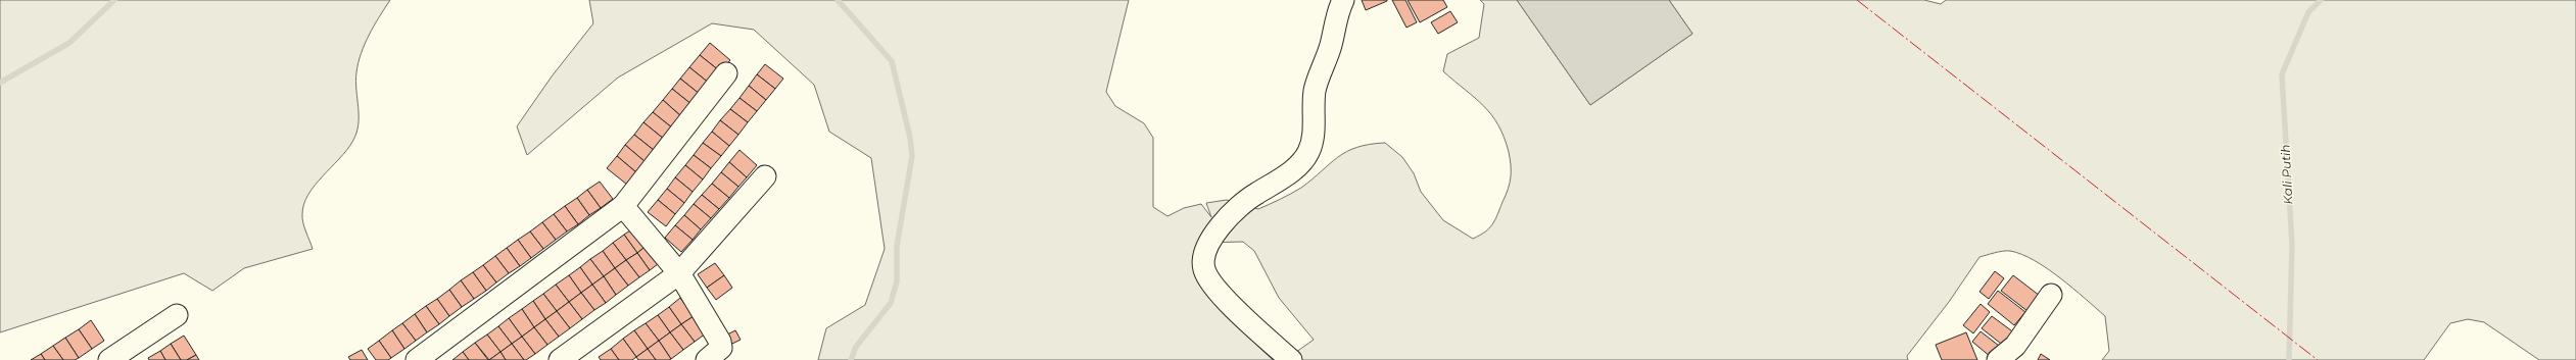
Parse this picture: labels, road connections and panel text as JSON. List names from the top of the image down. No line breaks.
{"water":["Kali Putih"]}
